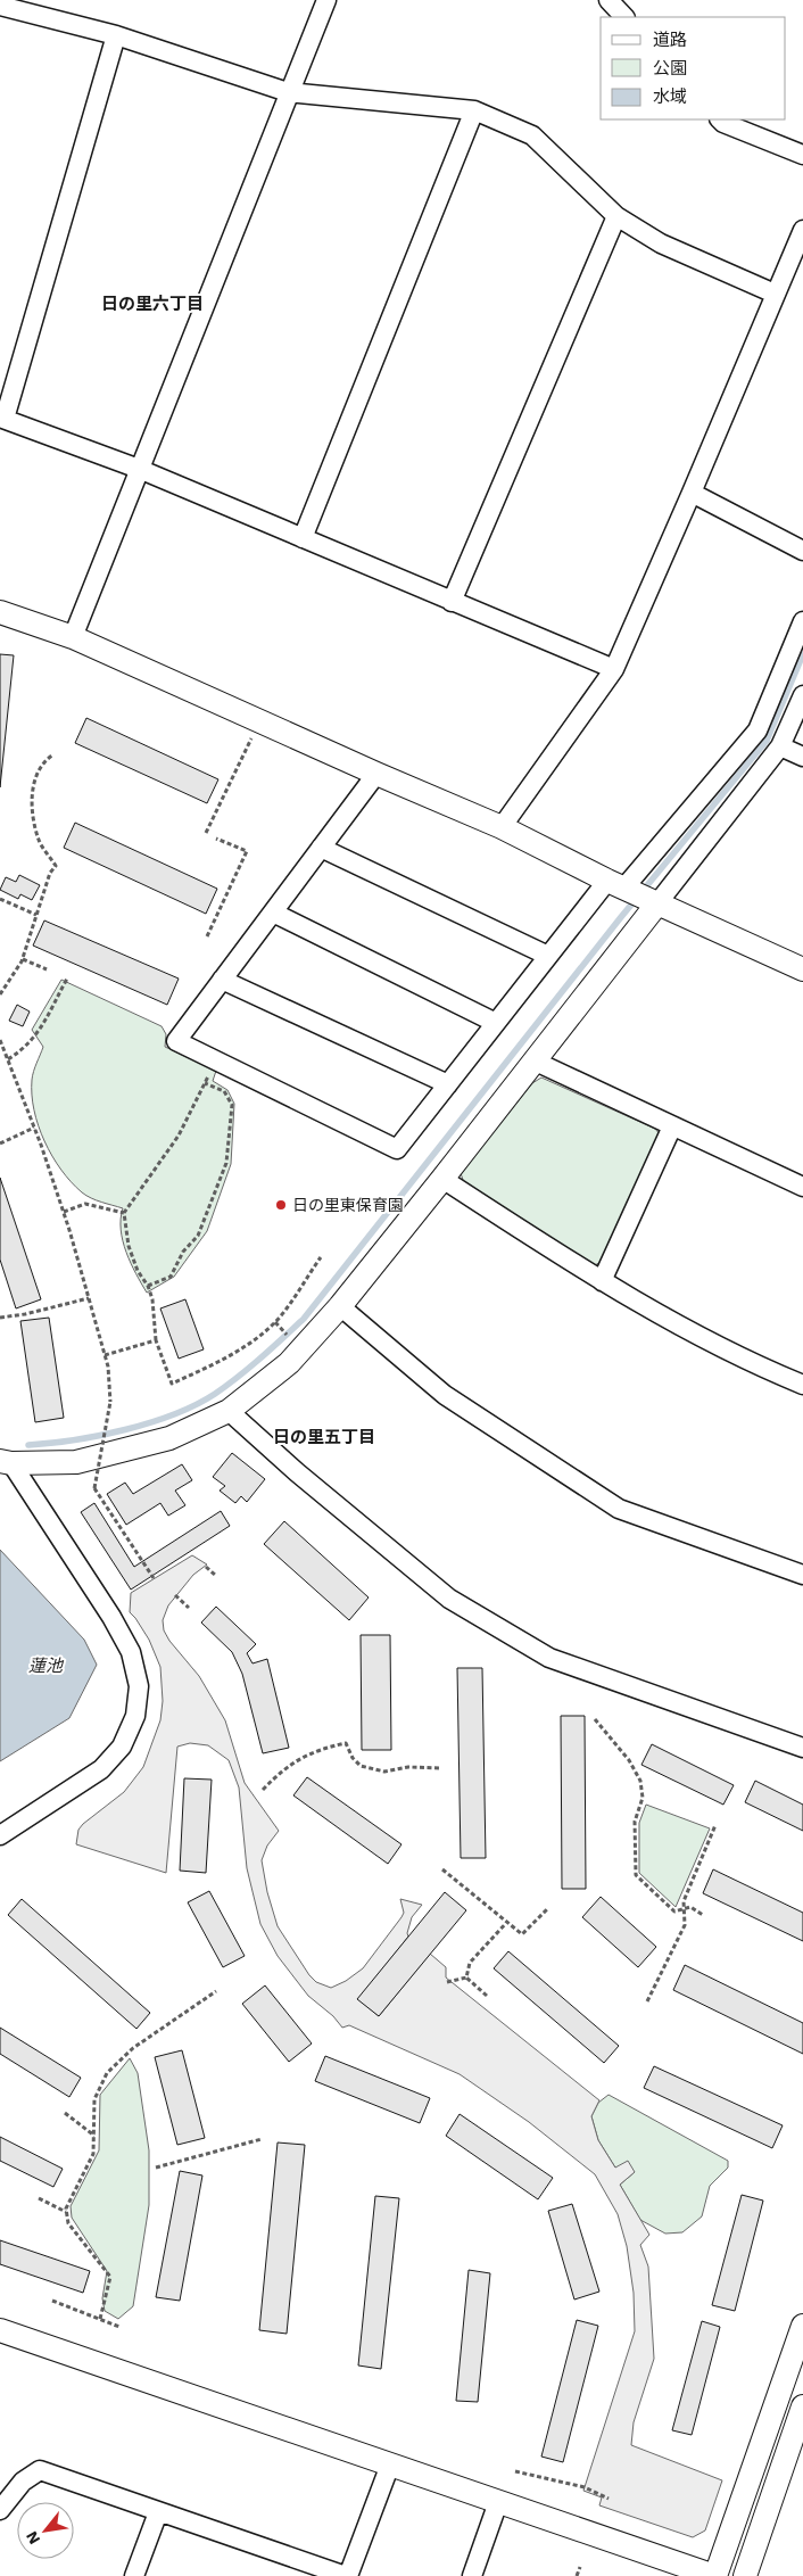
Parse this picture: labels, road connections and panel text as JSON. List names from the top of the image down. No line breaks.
{"districts":["日の里六丁目","日の里五丁目"],"water":["蓮池"],"places":["日の里東保育園"],"legend":["道路","公園","水域"],"north":"bottom left"}
